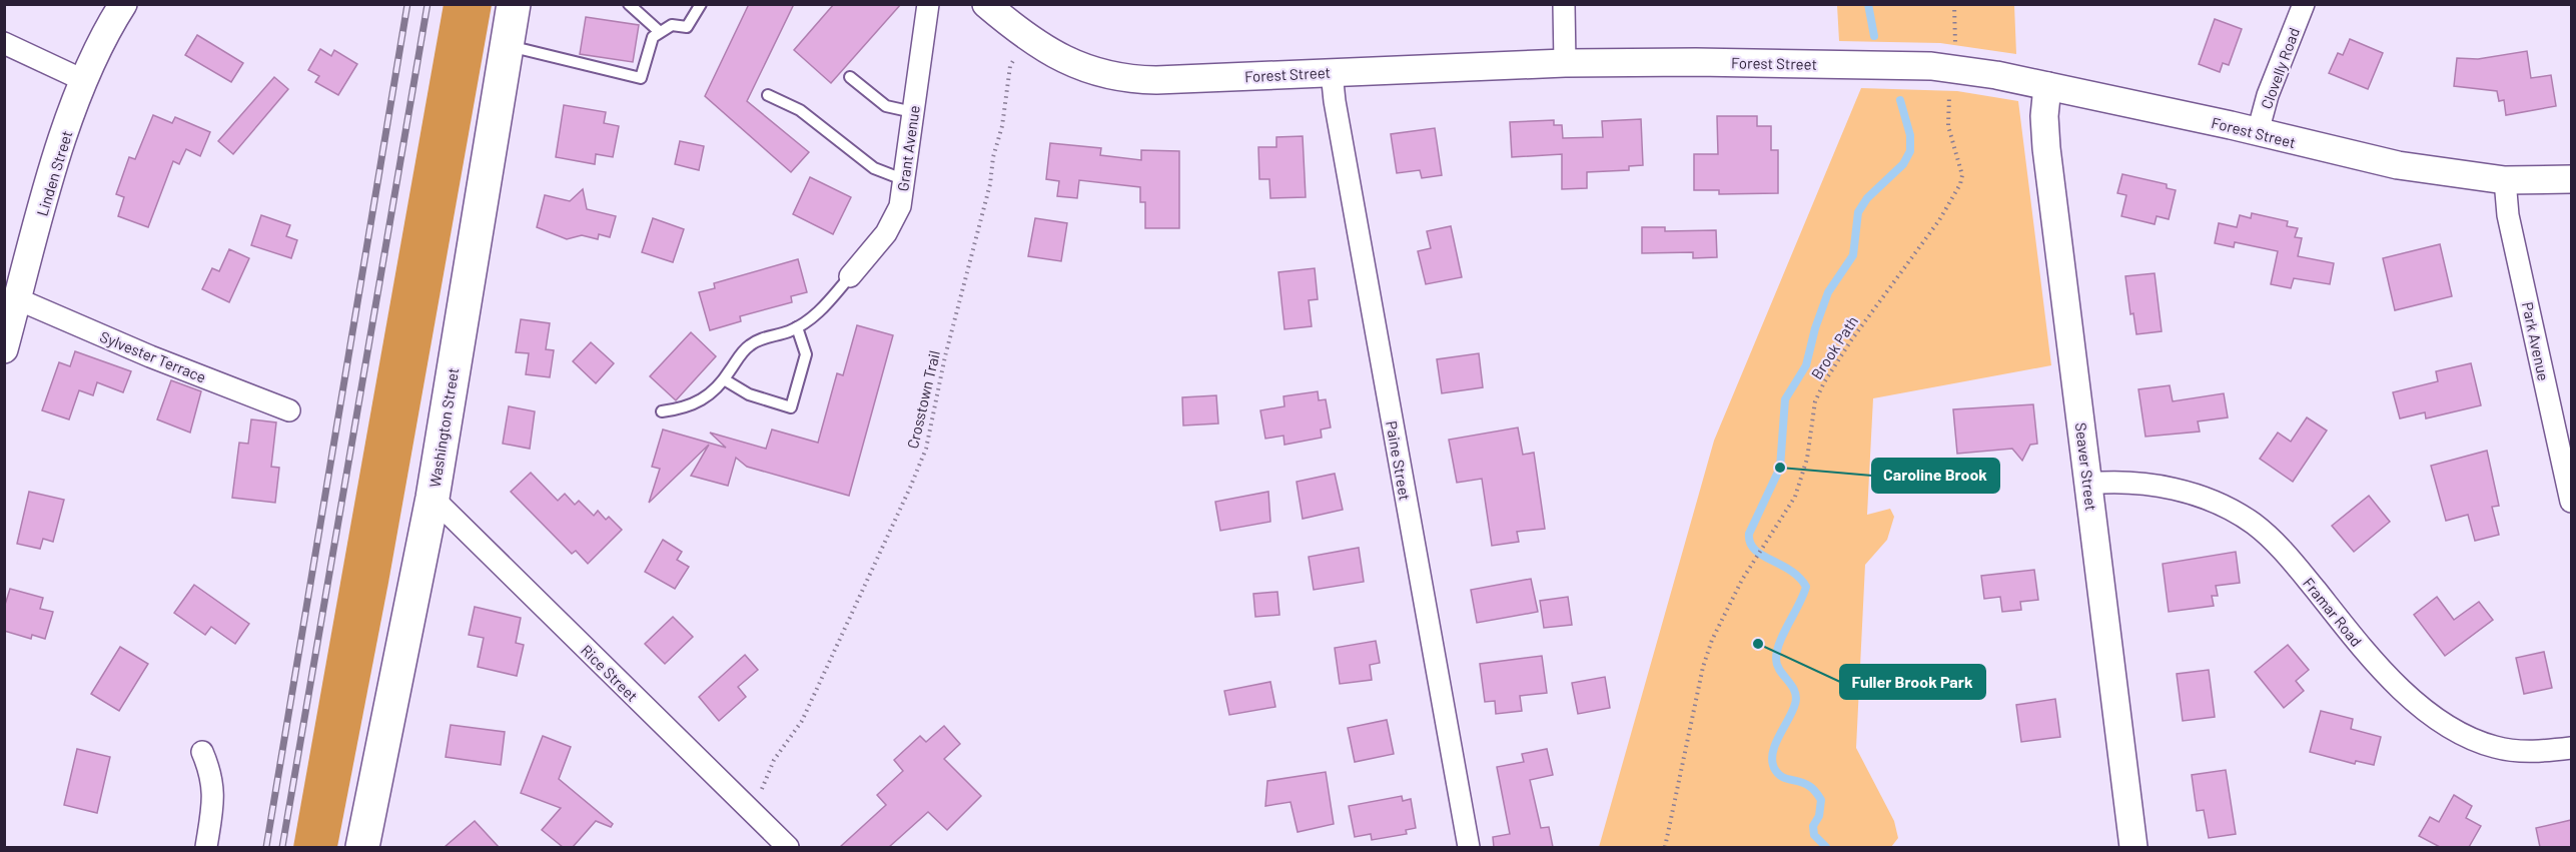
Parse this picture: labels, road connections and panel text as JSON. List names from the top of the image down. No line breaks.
{"streets":{"main road":["Washington Street"],"street":["Forest Street","Clovelly Road","Grant Avenue","Linden Street","Park Avenue","Sylvester Terrace","Paine Street","Seaver Street","Framar Road","Rice Street"],"path":["Brook Path","Crosstown Trail"]},"crossings":[["Forest Street","Clovelly Road"],["Forest Street","Park Avenue"],["Forest Street","Brook Path"],["Forest Street","Crosstown Trail"],["Forest Street","Paine Street"],["Forest Street","Seaver Street"],["Linden Street","Sylvester Terrace"],["Crosstown Trail","Rice Street"],["Washington Street","Rice Street"],["Seaver Street","Framar Road"]],"places":["Caroline Brook","Fuller Brook Park"]}
